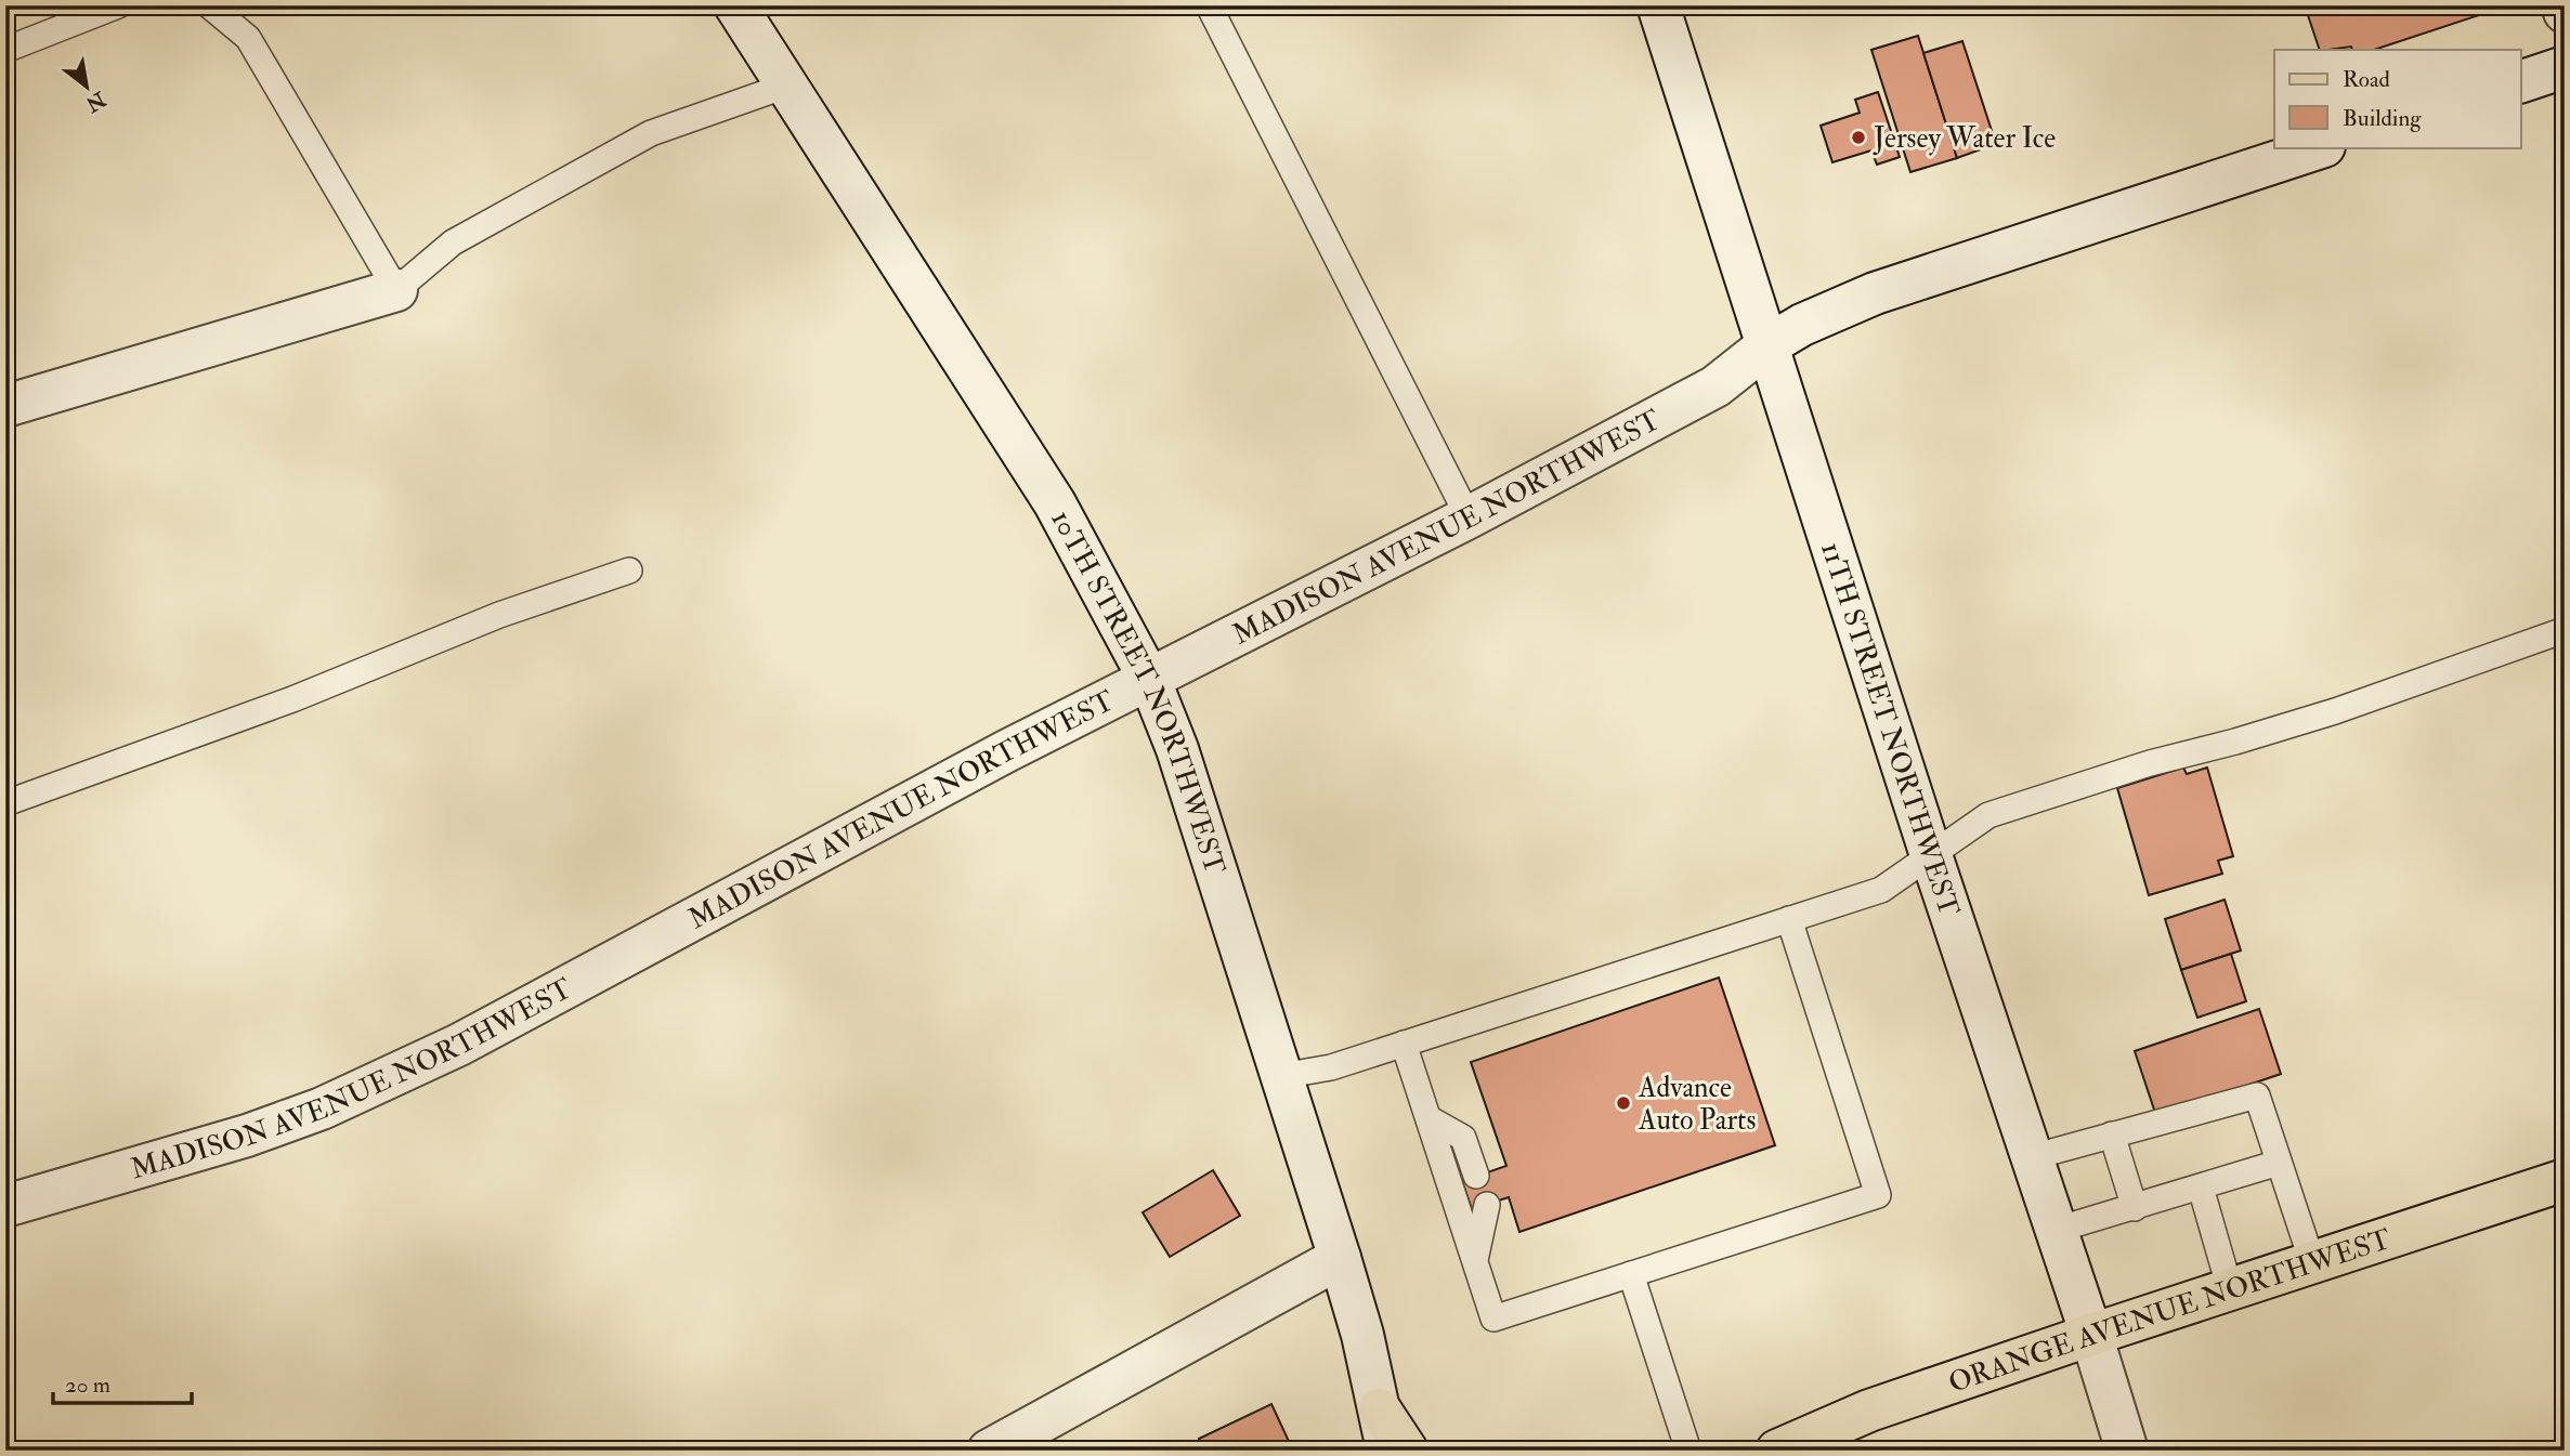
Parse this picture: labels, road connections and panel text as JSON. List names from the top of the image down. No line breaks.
{"streets":{"main road":["ORANGE AVENUE NORTHWEST"],"street":["MADISON AVENUE NORTHWEST","10TH STREET NORTHWEST","11TH STREET NORTHWEST"]},"crossings":[["MADISON AVENUE NORTHWEST","10TH STREET NORTHWEST"],["MADISON AVENUE NORTHWEST","11TH STREET NORTHWEST"],["11TH STREET NORTHWEST","ORANGE AVENUE NORTHWEST"]],"places":["Jersey Water Ice","Advance Auto Parts"],"legend":["Road","Building"],"scale_bar":"20 m","north":"bottom right"}
